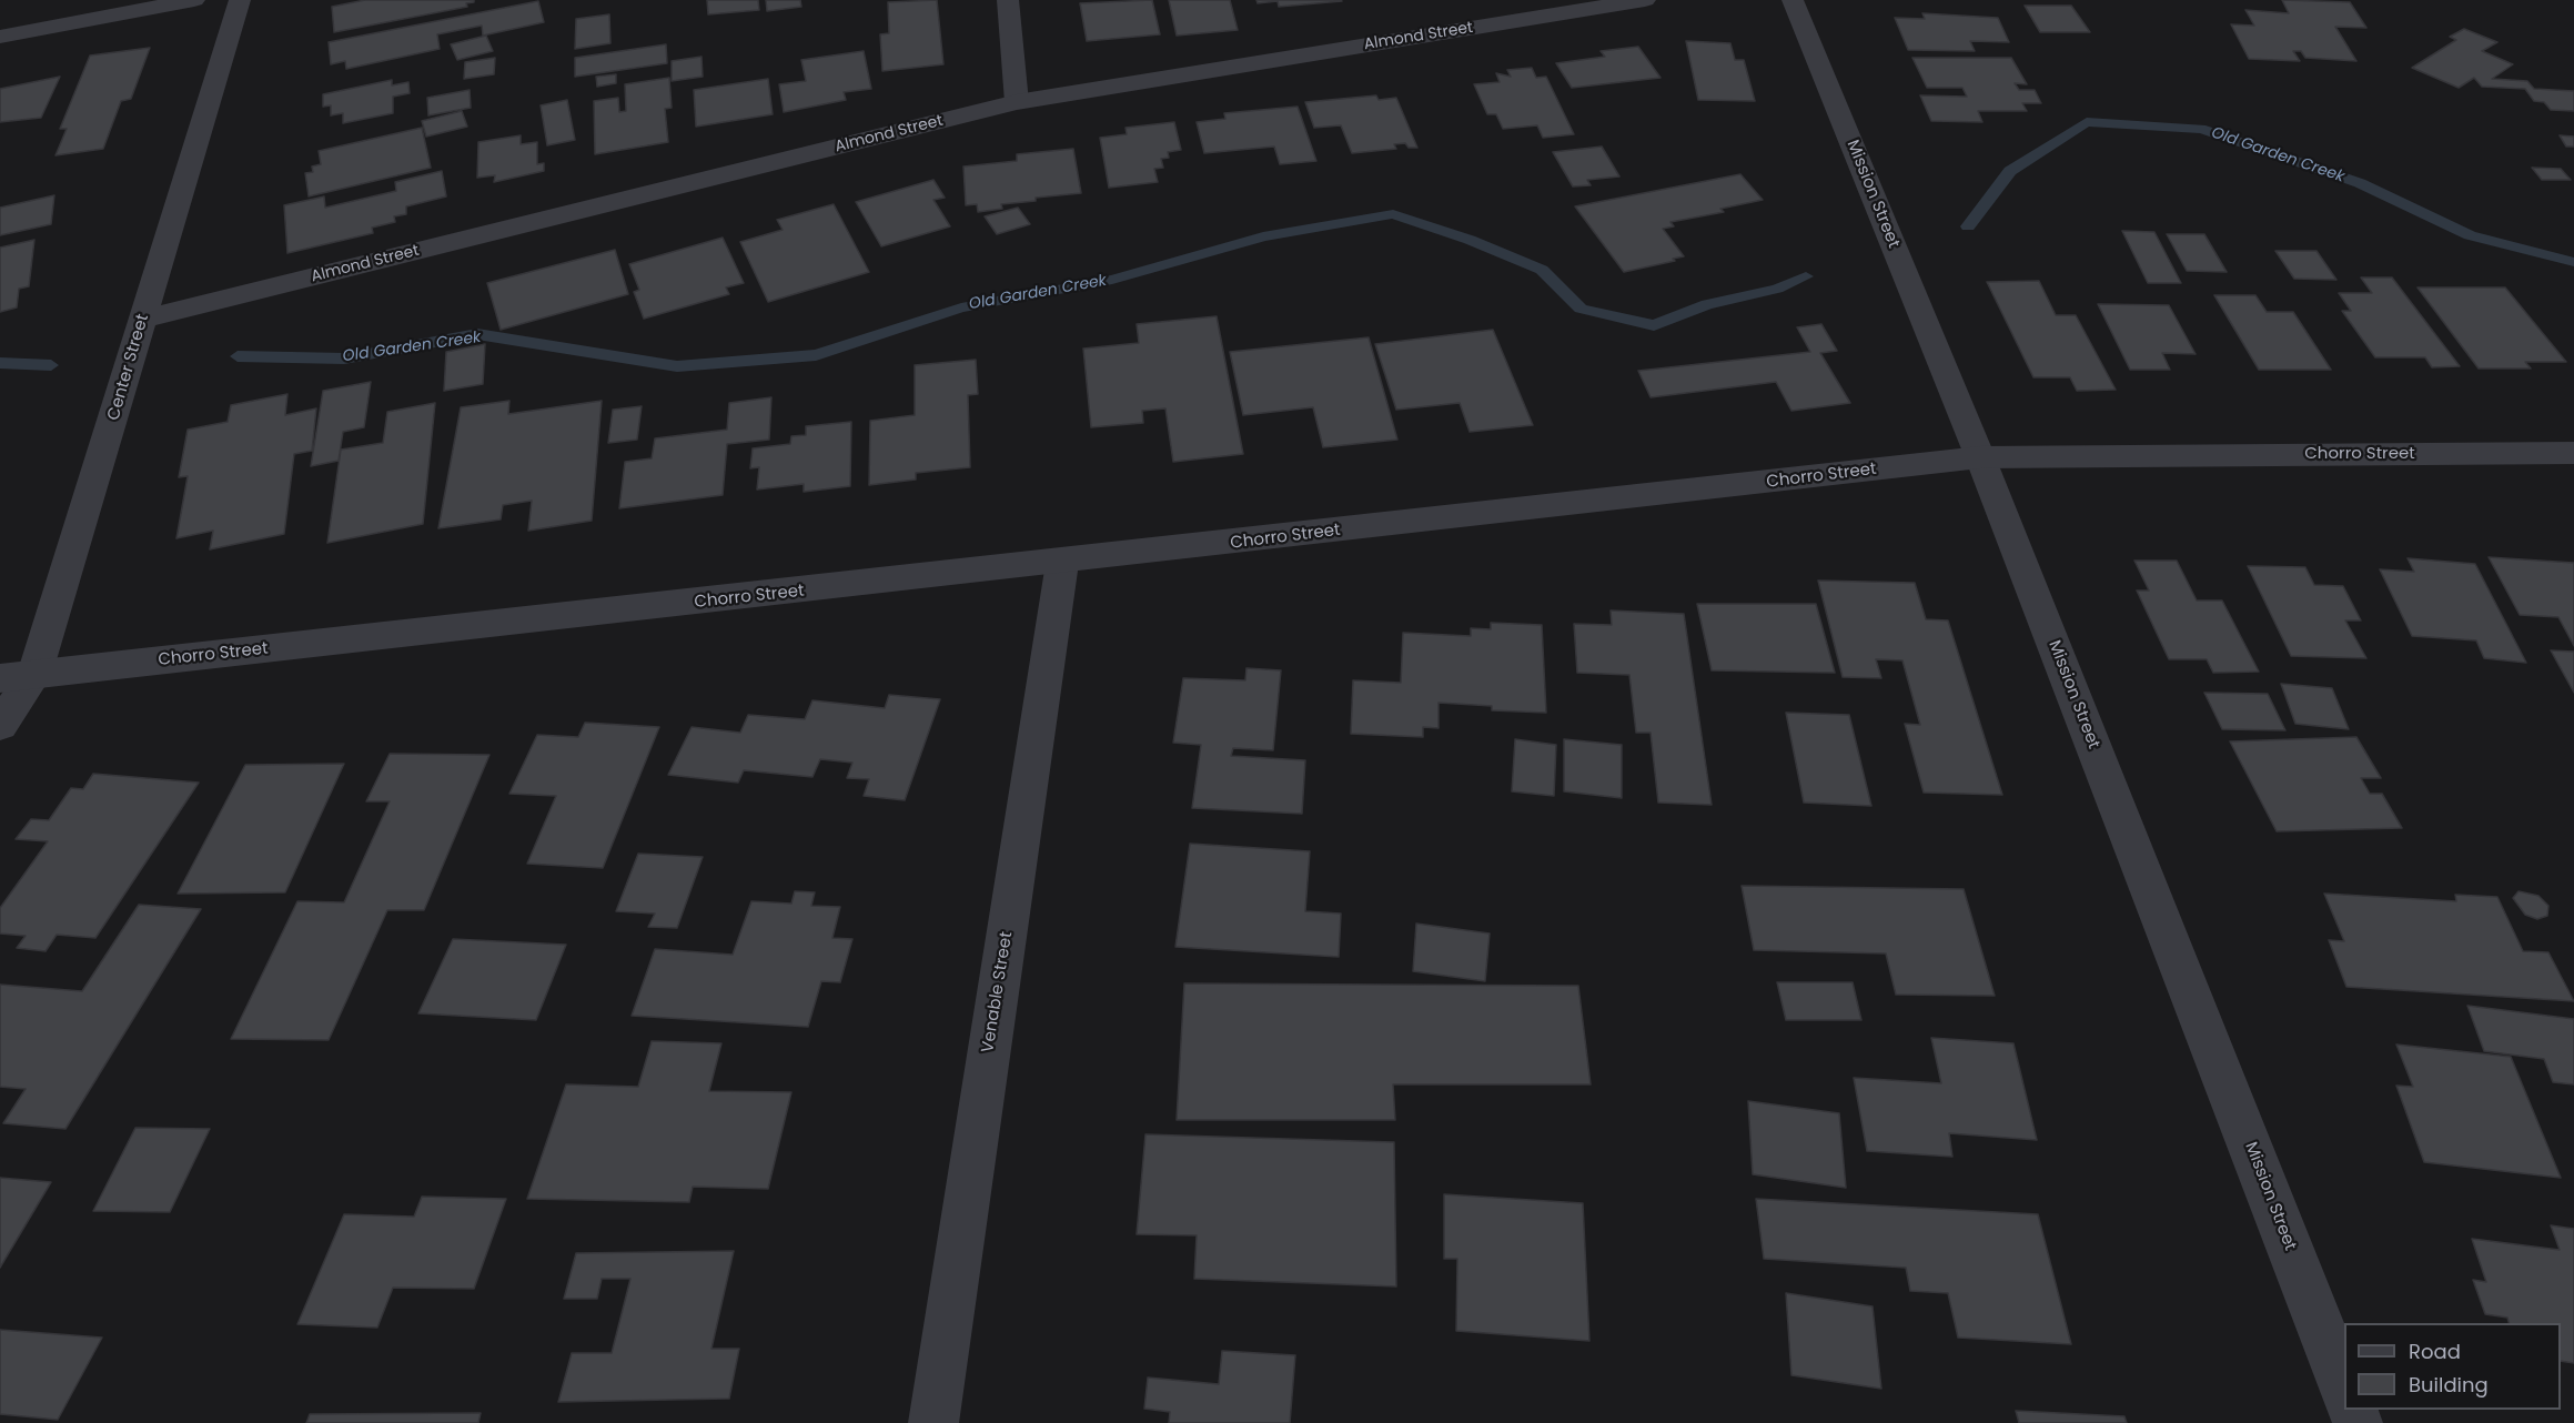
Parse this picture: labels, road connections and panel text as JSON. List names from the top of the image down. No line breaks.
{"streets":{"street":["Almond Street","Mission Street","Center Street","Chorro Street","Venable Street"]},"crossings":[["Almond Street","Center Street"],["Mission Street","Chorro Street"],["Center Street","Chorro Street"],["Chorro Street","Venable Street"]],"water":["Old Garden Creek"],"legend":["Road","Building"]}
